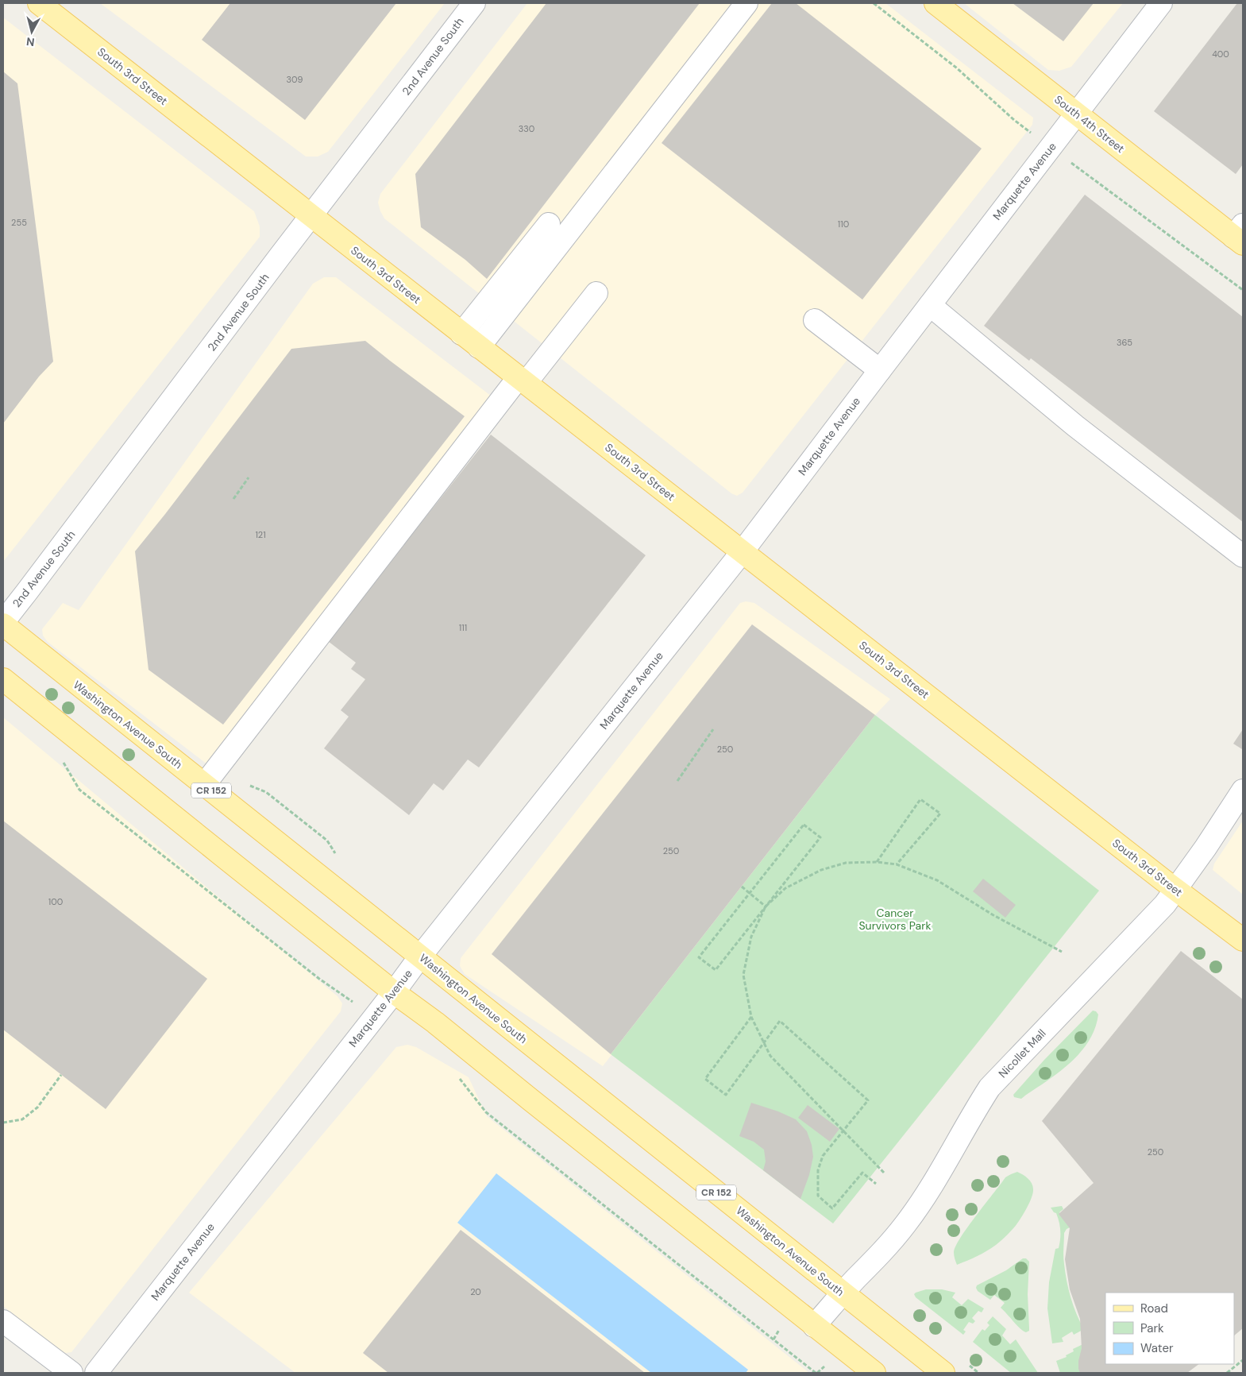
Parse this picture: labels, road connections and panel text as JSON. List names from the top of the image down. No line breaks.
{"streets":{"main road":["South 3rd Street","South 4th Street","Washington Avenue South","CR 152"],"street":["2nd Avenue South","Marquette Avenue","Nicollet Mall"]},"crossings":[["2nd Avenue South","South 3rd Street"],["2nd Avenue South","Washington Avenue South"],["South 3rd Street","Marquette Avenue"],["South 3rd Street","Nicollet Mall"],["South 4th Street","Marquette Avenue"],["Marquette Avenue","Washington Avenue South"],["Washington Avenue South","Nicollet Mall"]],"parks":["Cancer Survivors Park"],"house_numbers":["400","309","330","255","110","365","121","111","250","250","100","250","20"],"legend":["Road","Park","Water"],"north":"bottom"}
